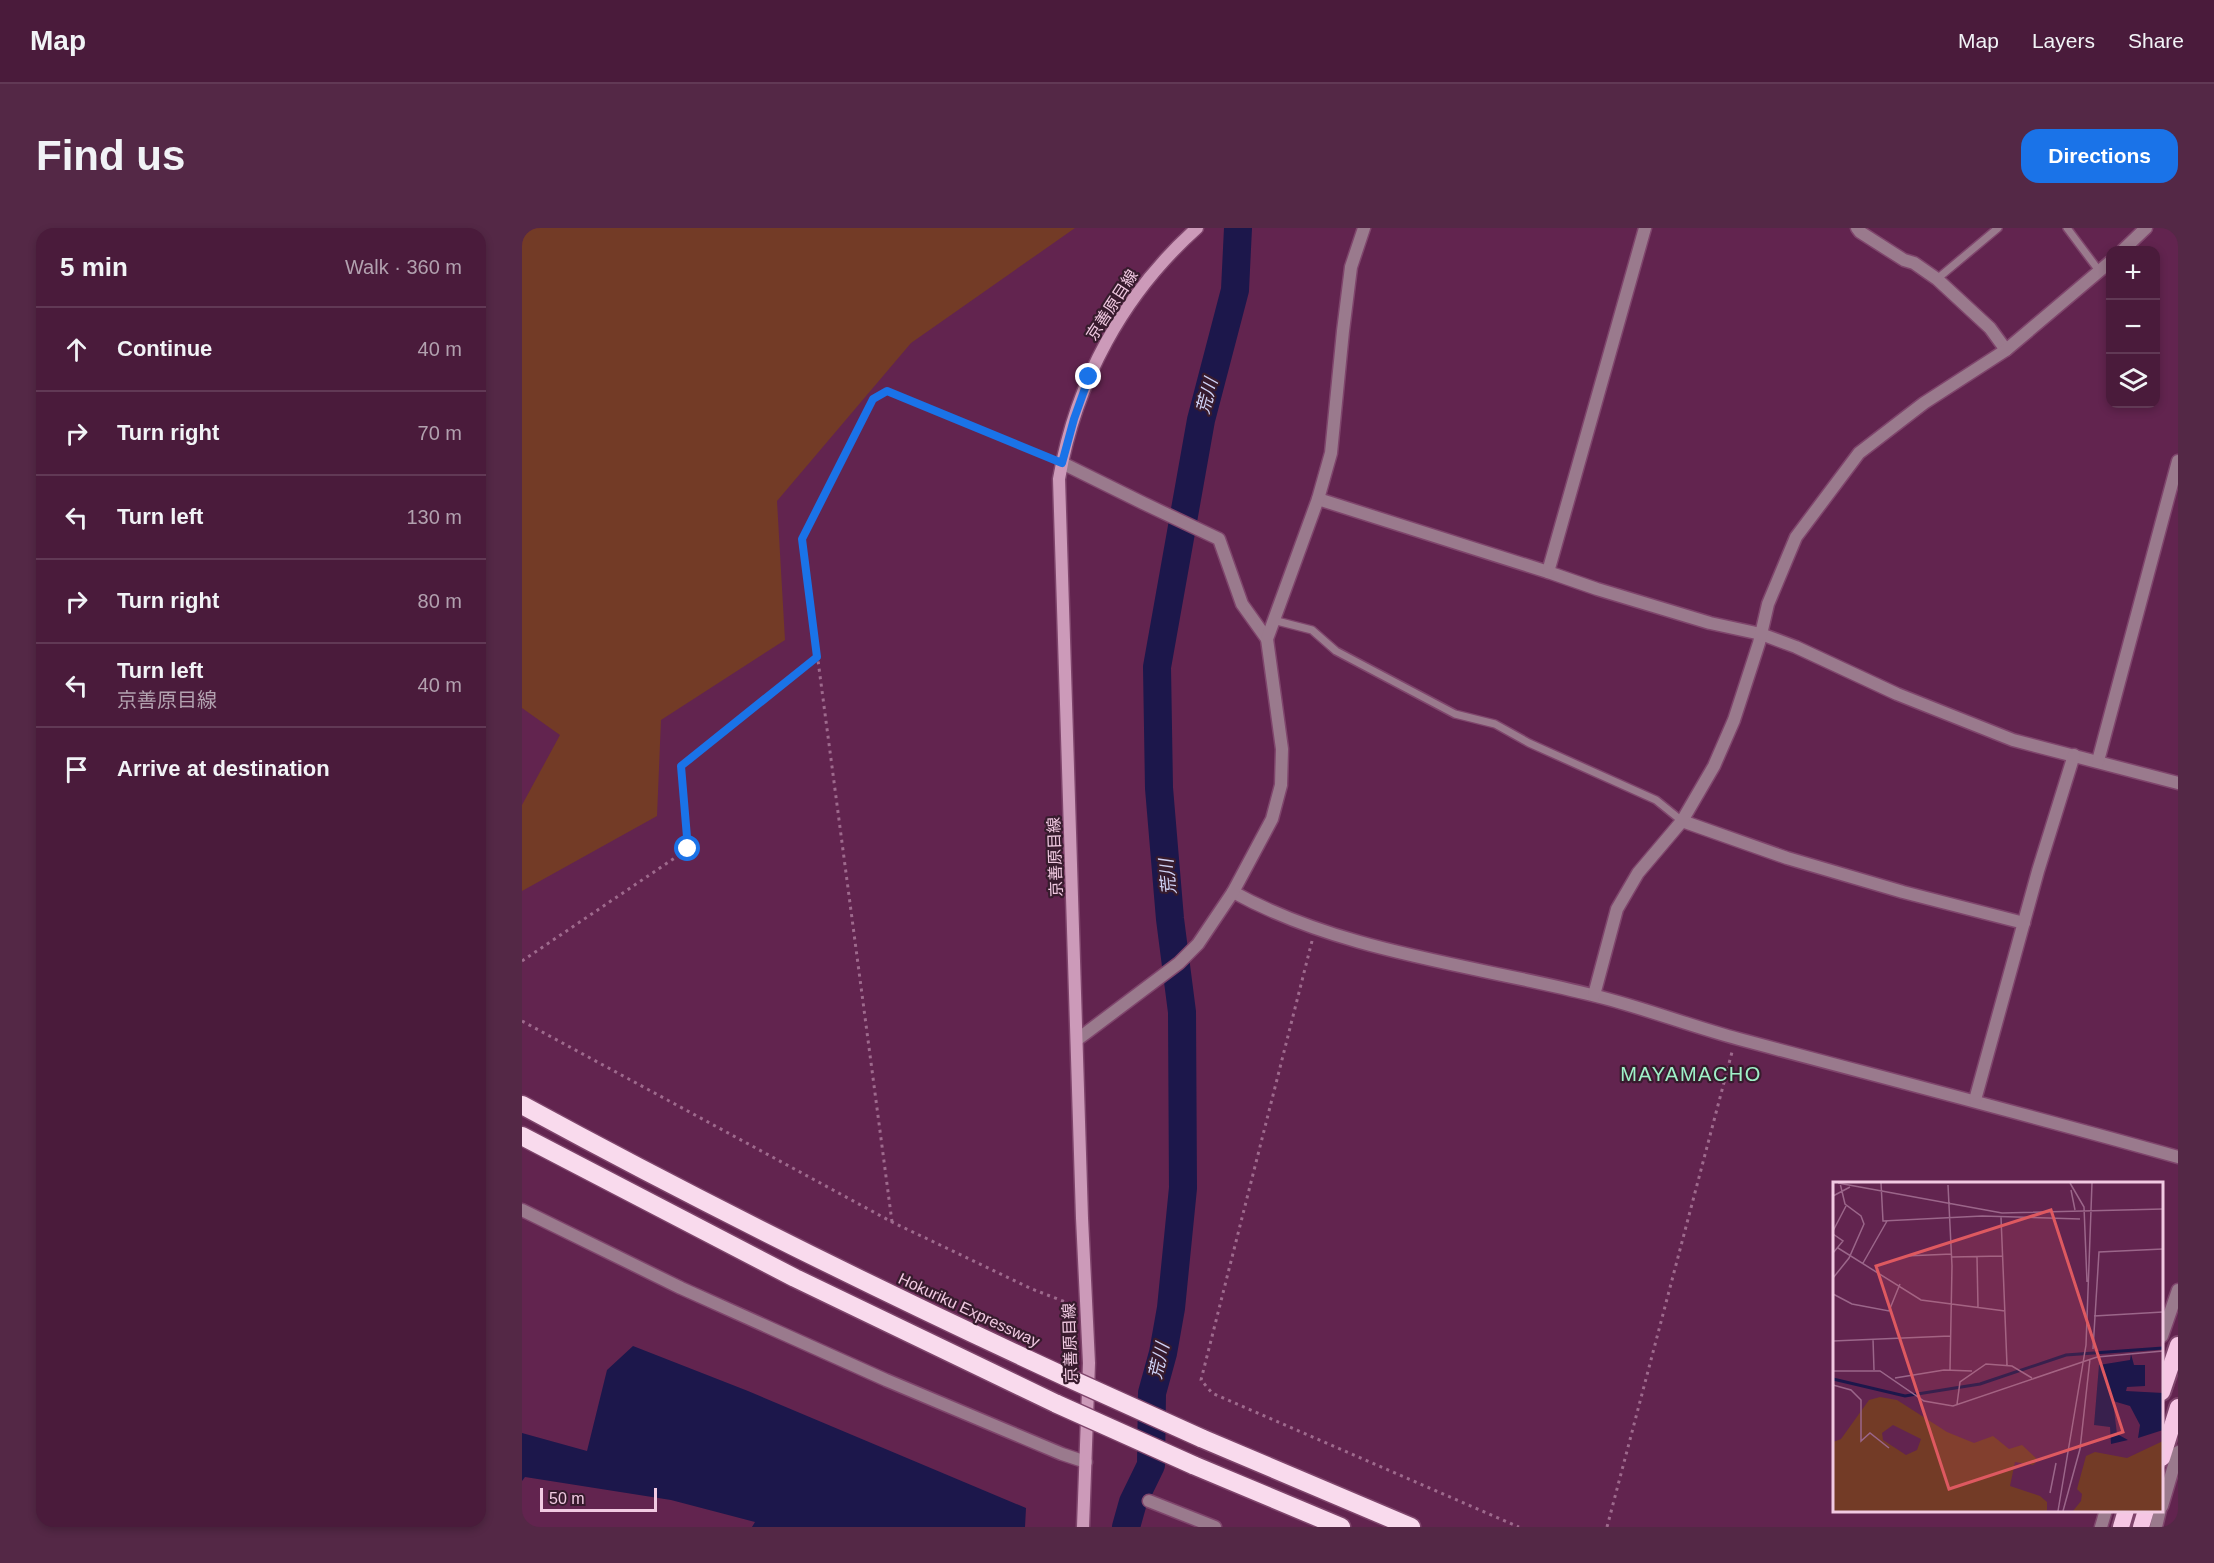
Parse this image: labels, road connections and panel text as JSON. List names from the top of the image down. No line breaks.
{"streets":{"highway":["Hokuriku Expressway"],"main road":["京善原目線"]},"districts":["MAYAMACHO"],"water":["荒川"],"scale_bar":"50 m","page":{"header":"Map","nav":["Map","Layers","Share"],"buttons":"Directions","title":"Find us","heading":["5 min","Walk · 360 m"],"map_buttons":["+","−"],"list":[["Continue","40 m"],["Turn right","70 m"],["Turn left","130 m"],["Turn right","80 m"],["Turn left","京善原目線","40 m"],"Arrive at destination"],"scale":"50 m"}}
